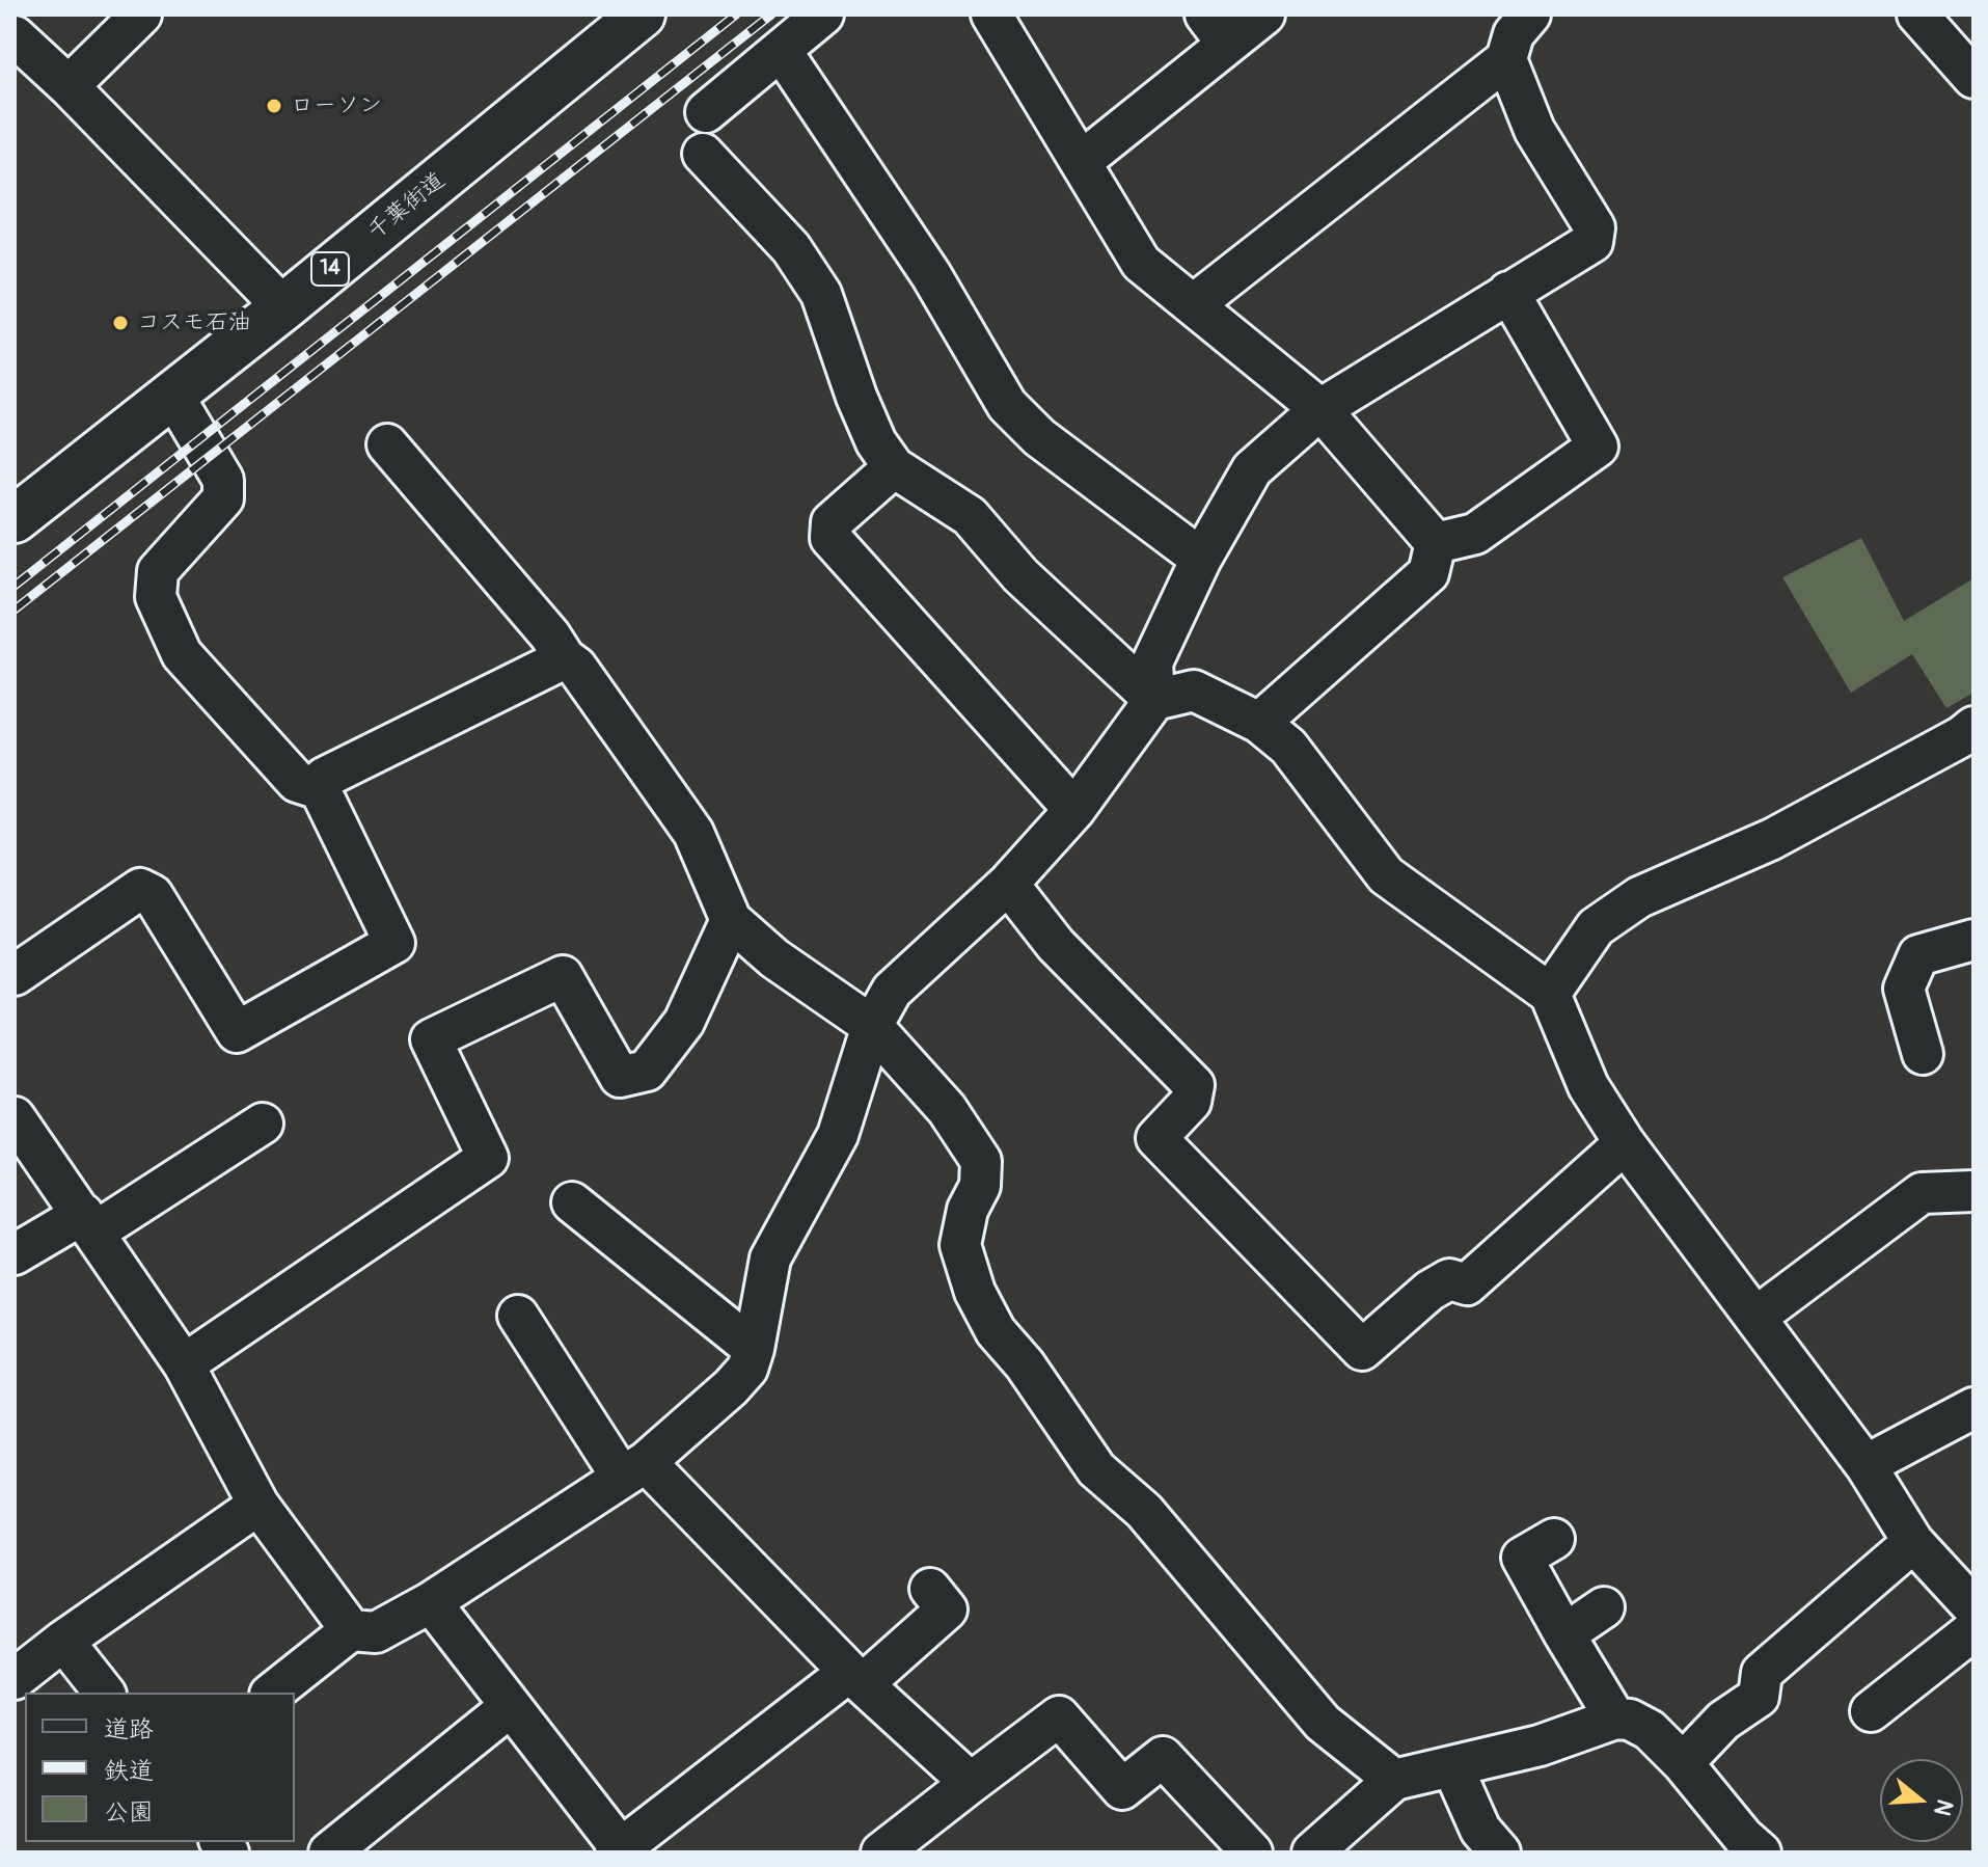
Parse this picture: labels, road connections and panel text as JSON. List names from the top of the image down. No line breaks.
{"streets":{"highway":["千葉街道","14"]},"places":["ローソン","コスモ石油"],"legend":["道路","鉄道","公園"],"north":"right"}
